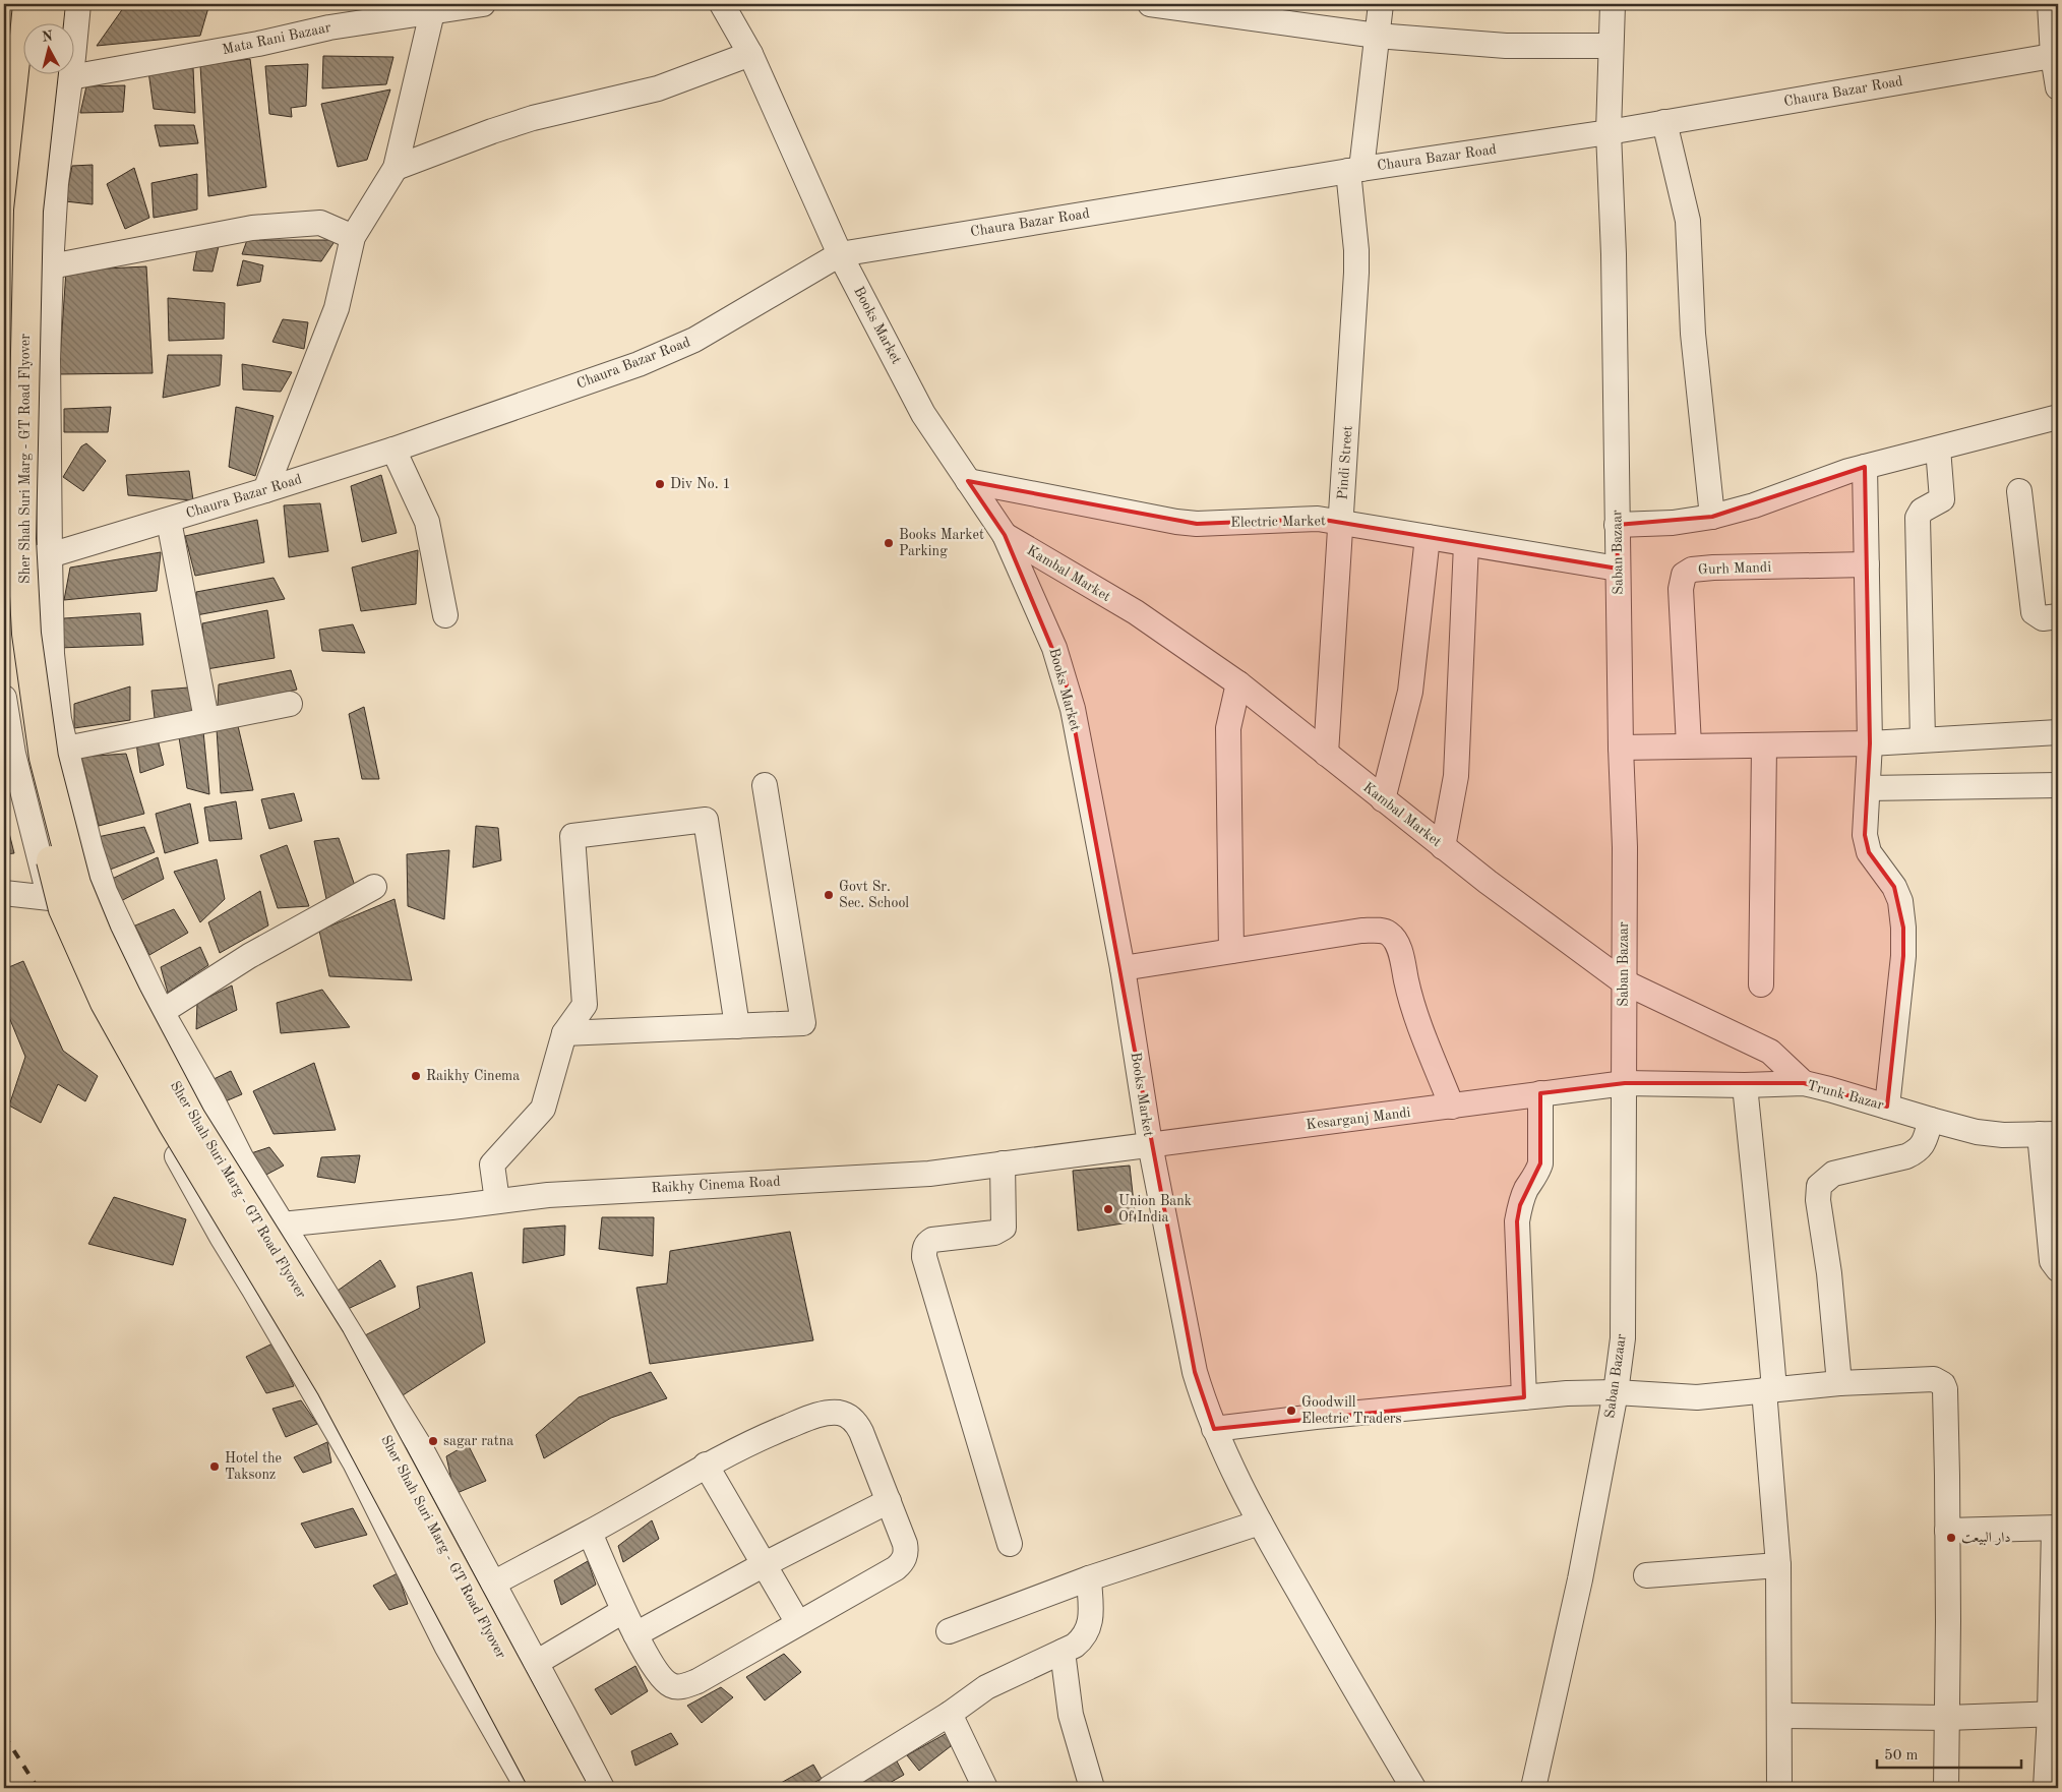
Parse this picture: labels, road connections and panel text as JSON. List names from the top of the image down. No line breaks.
{"streets":{"main road":["Sher Shah Suri Marg - GT Road Flyover"],"street":["Mata Rani Bazaar","Chaura Bazar Road","Books Market","Pindi Street","Electric Market","Saban Bazaar","Gurh Mandi","Kambal Market","Trunk Bazar","Kesarganj Mandi","Raikhy Cinema Road"]},"crossings":[["Chaura Bazar Road","Books Market"],["Chaura Bazar Road","Pindi Street"],["Chaura Bazar Road","Saban Bazaar"],["Books Market","Electric Market"],["Books Market","Kambal Market"],["Books Market","Kesarganj Mandi"],["Books Market","Raikhy Cinema Road"],["Pindi Street","Electric Market"],["Pindi Street","Kambal Market"],["Electric Market","Saban Bazaar"],["Saban Bazaar","Kambal Market"],["Saban Bazaar","Trunk Bazar"],["Kambal Market","Trunk Bazar"],["Trunk Bazar","Kesarganj Mandi"],["Kesarganj Mandi","Raikhy Cinema Road"]],"places":["Div No. 1","Books Market Parking","Govt Sr. Sec. School","Raikhy Cinema","Union Bank Of India","Goodwill Electric Traders","sagar ratna","Hotel the Taksonz","دار البیعت"],"scale_bar":"50 m","north":"top"}
